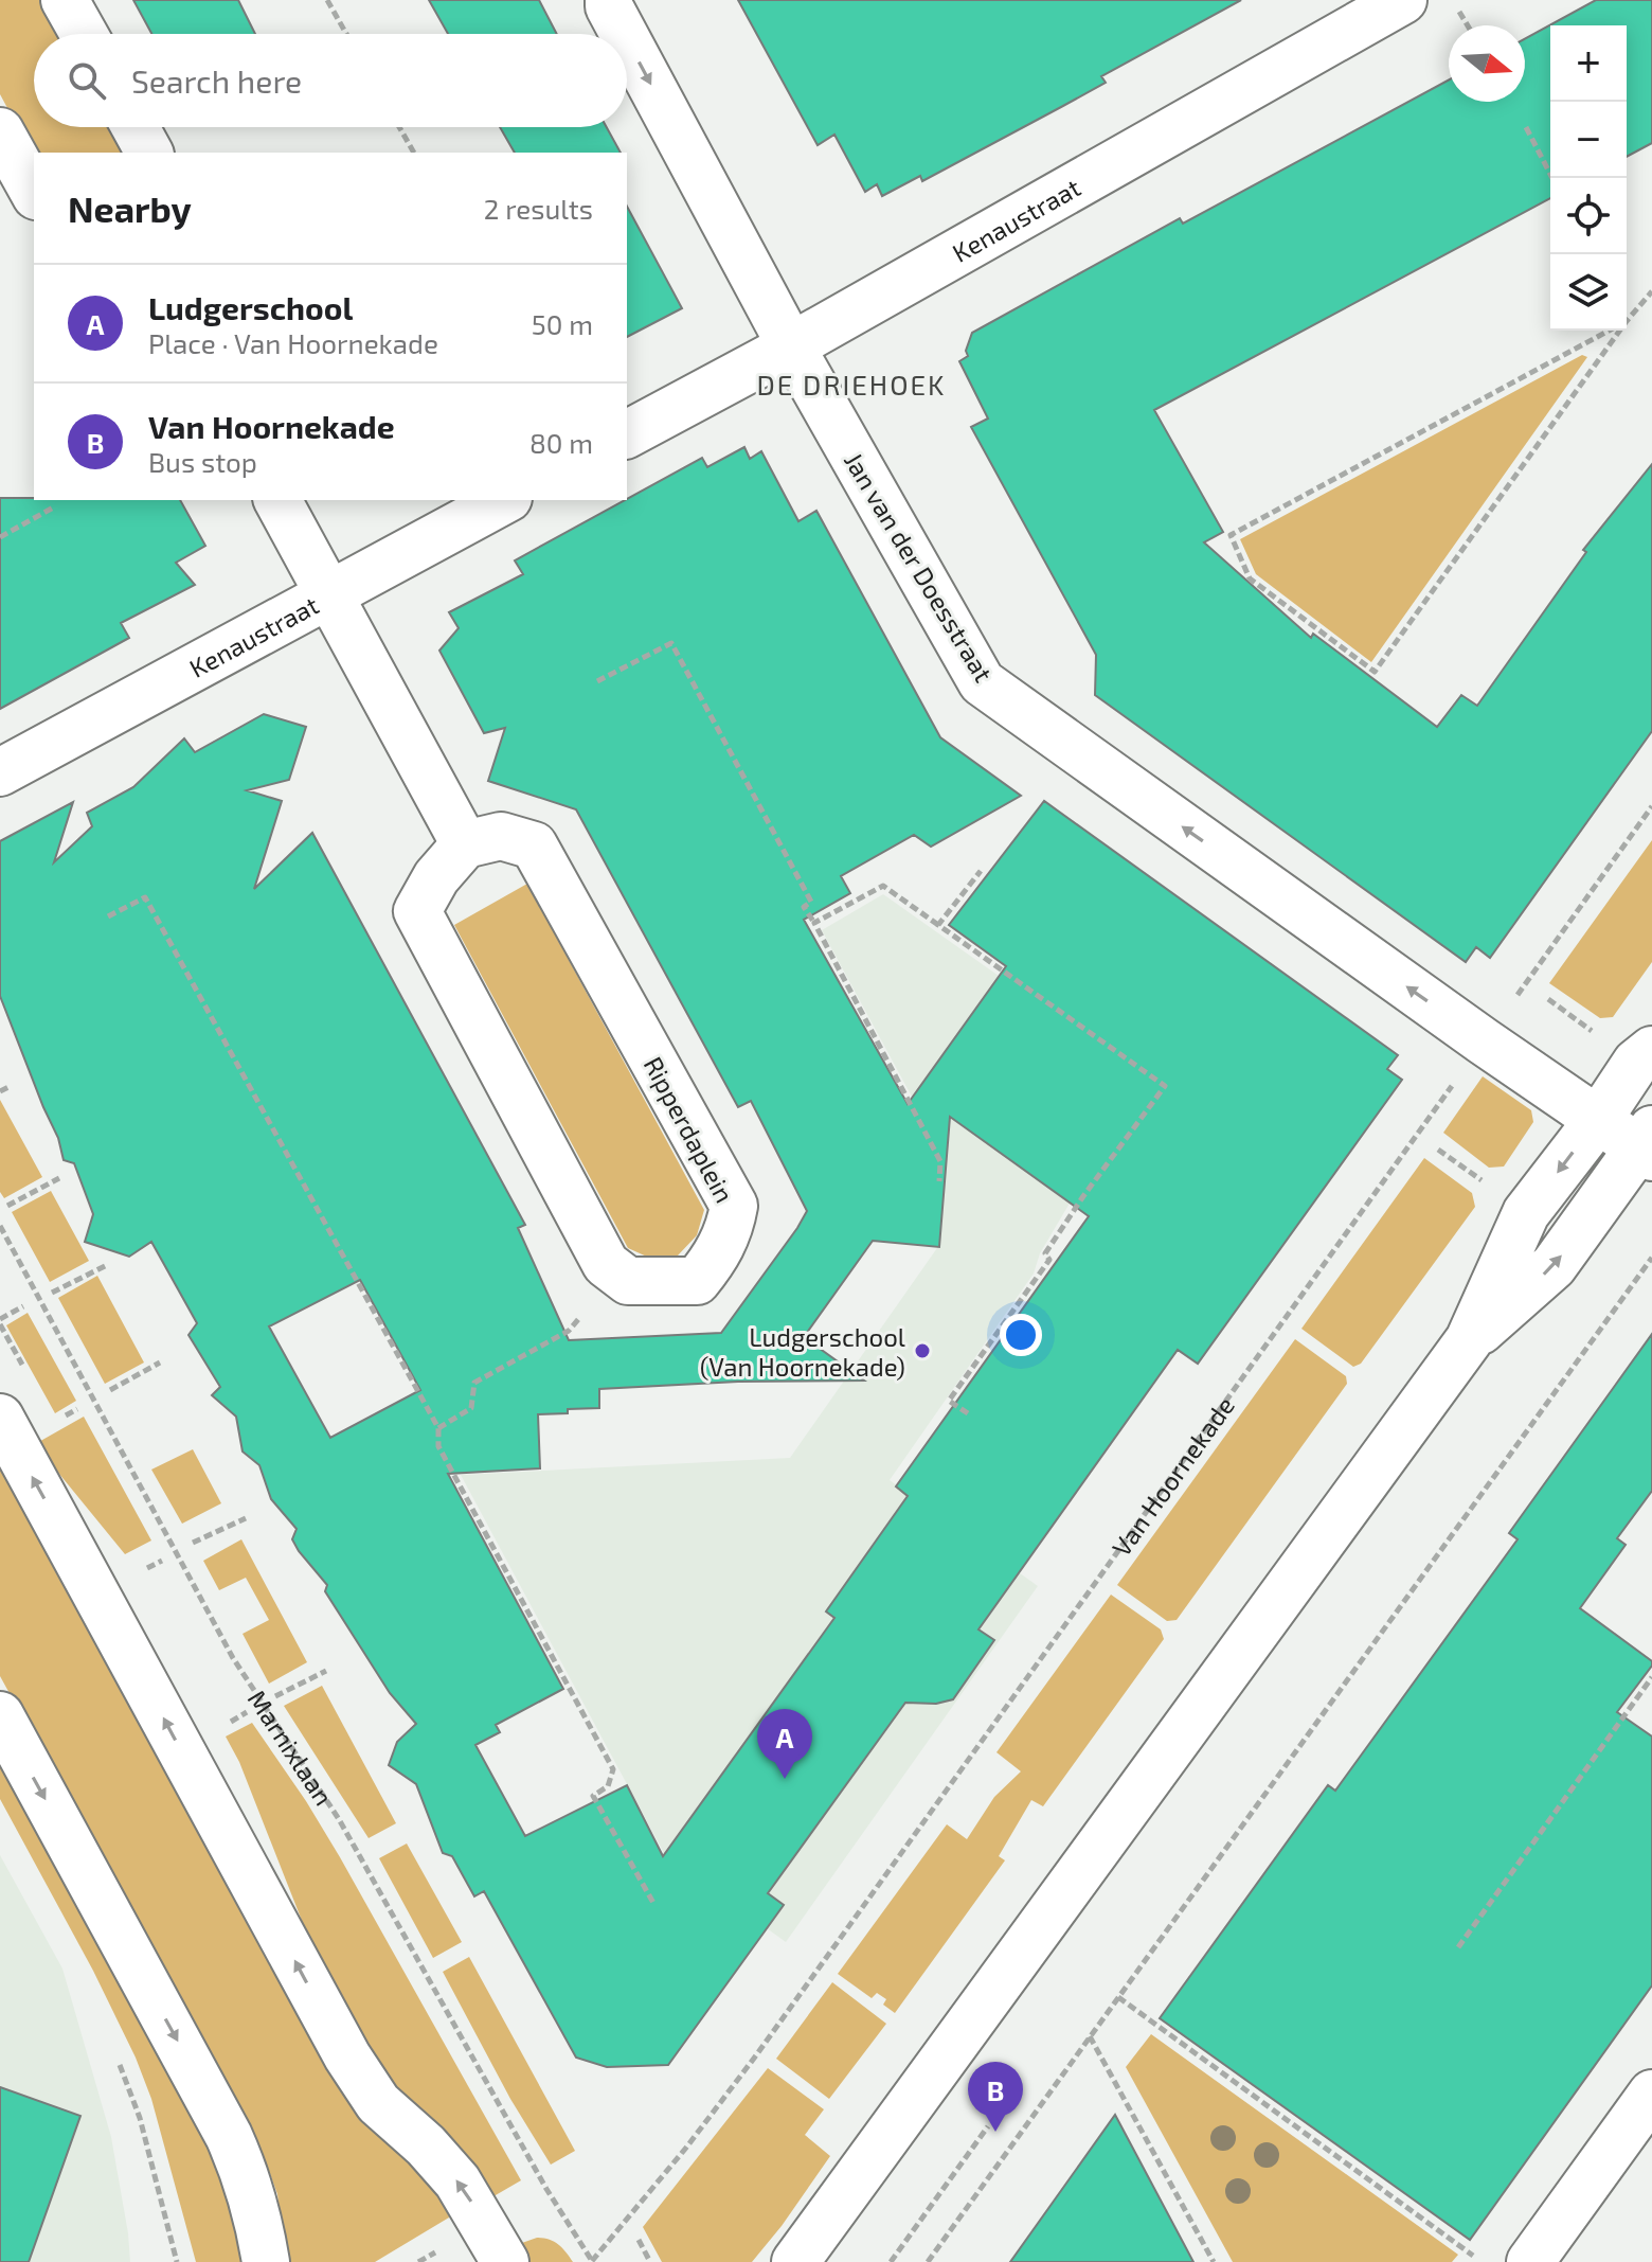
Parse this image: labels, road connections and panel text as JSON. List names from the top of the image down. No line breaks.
{"streets":{"street":["Kenaustraat","Jan van der Doesstraat","Ripperdaplein"],"path":["Van Hoornekade","Marnixlaan"]},"crossings":[["Kenaustraat","Jan van der Doesstraat"],["Jan van der Doesstraat","Van Hoornekade"],["Van Hoornekade","Marnixlaan"]],"districts":["DE DRIEHOEK"],"places":["Ludgerschool (Van Hoornekade)"],"north":"right","page":{"map_buttons":["+","−"],"search":"Search here","heading":["Nearby","2 results"],"list":[{"mark":"A","name":"Ludgerschool","note":"Place · Van Hoornekade","value":"50 m"},{"mark":"B","name":"Van Hoornekade","note":"Bus stop","value":"80 m"}],"pins":["A","B"]}}
